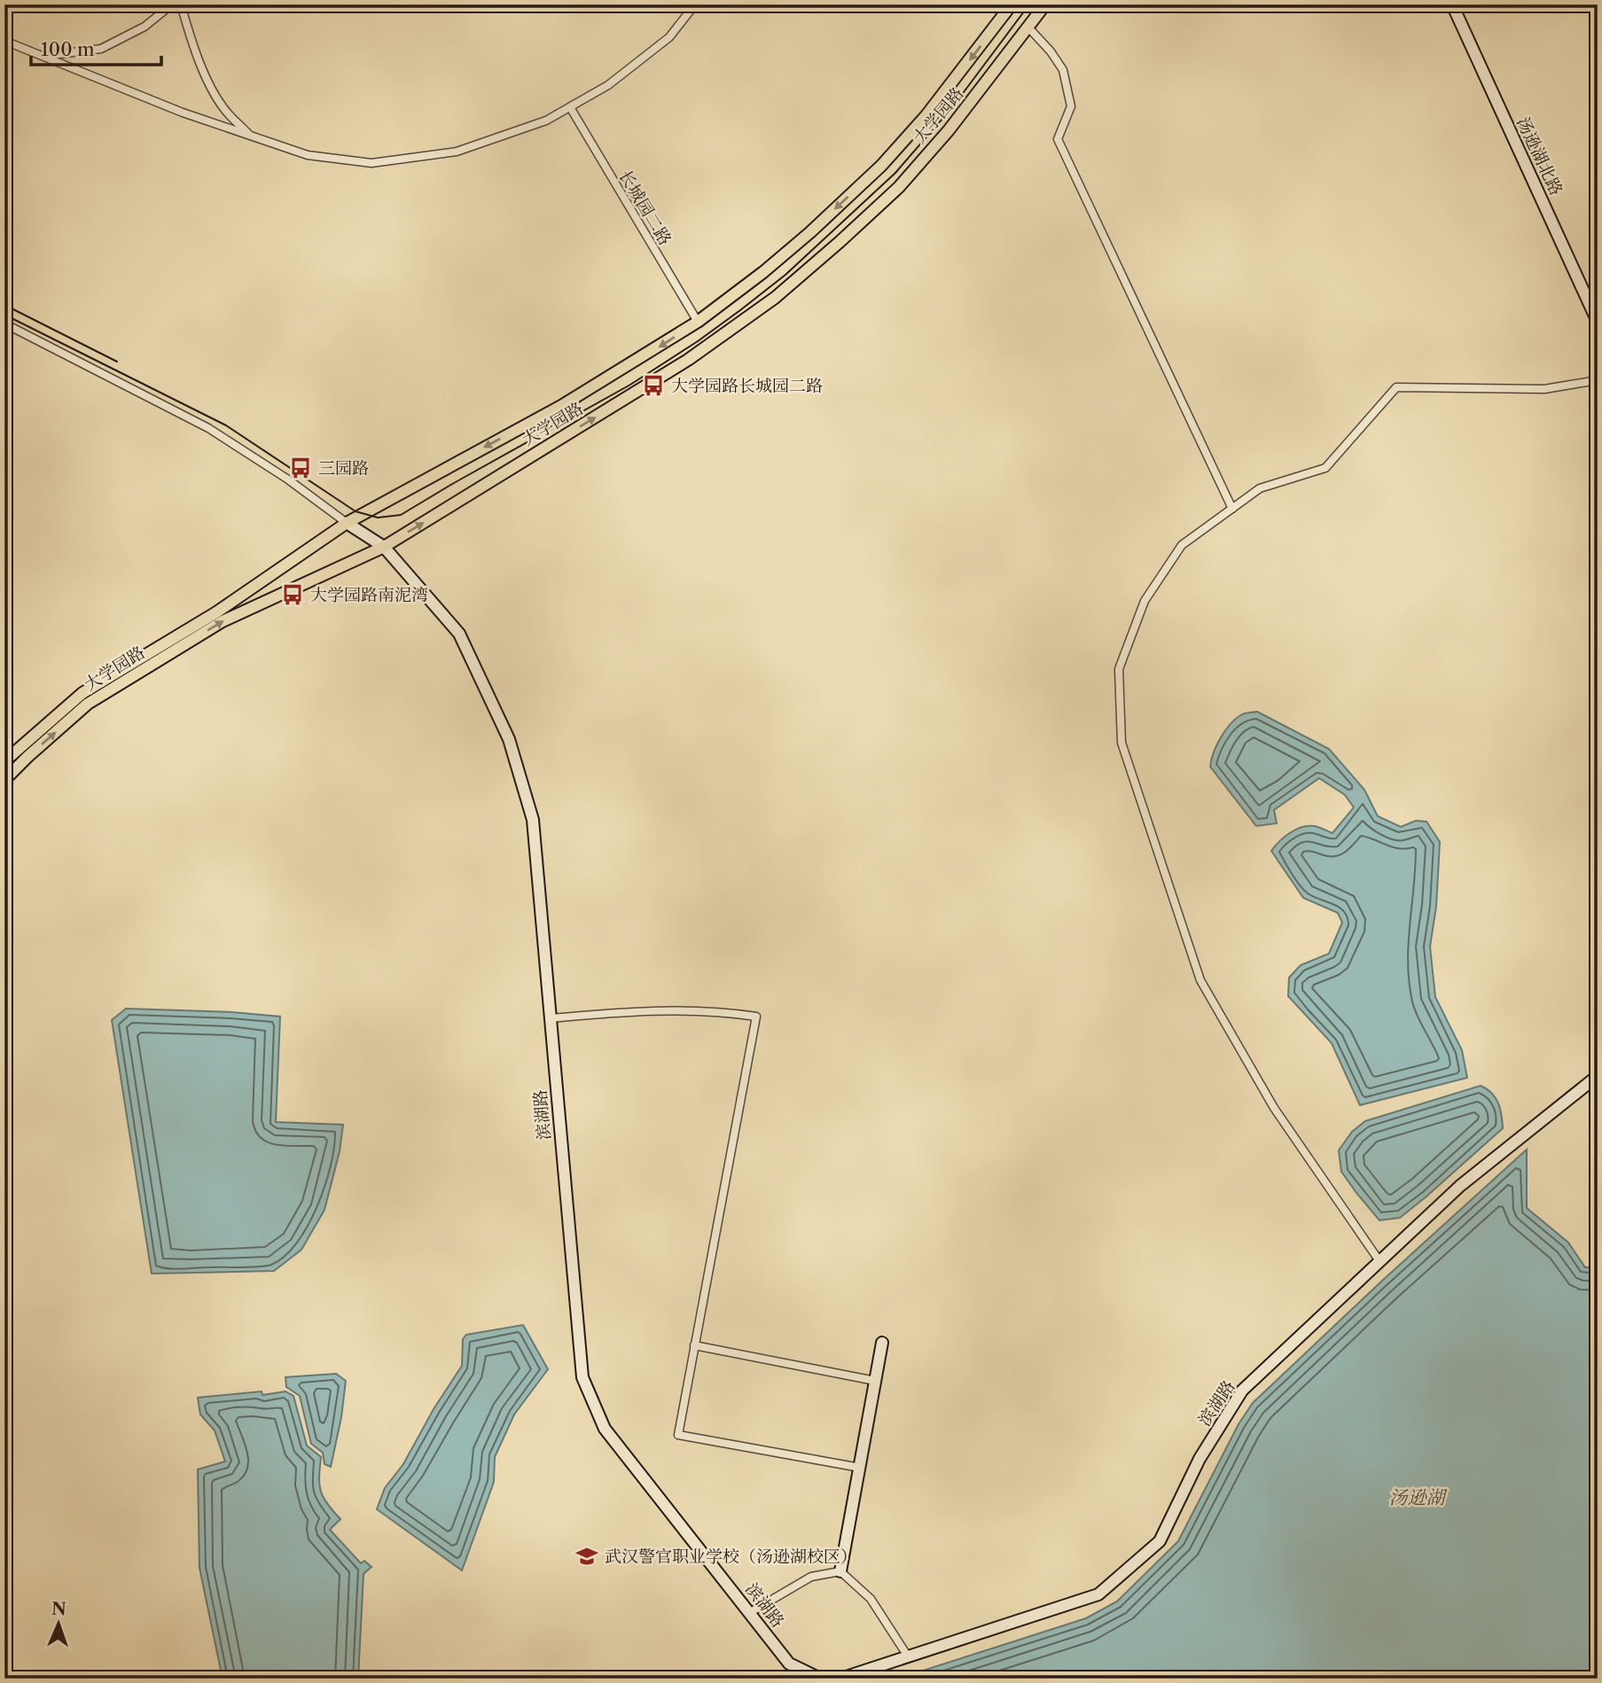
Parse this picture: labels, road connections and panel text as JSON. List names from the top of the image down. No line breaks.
{"streets":{"main road":["大学园路"],"street":["汤逊湖北路","长城园二路","滨湖路"]},"crossings":[["大学园路","长城园二路"],["大学园路","滨湖路"]],"water":["汤逊湖"],"places":{"bus stop":["大学园路长城园二路","三园路","大学园路南泥湾"],"school or university":["武汉警官职业学校（汤逊湖校区）"]},"scale_bar":"100 m","north":"top"}
